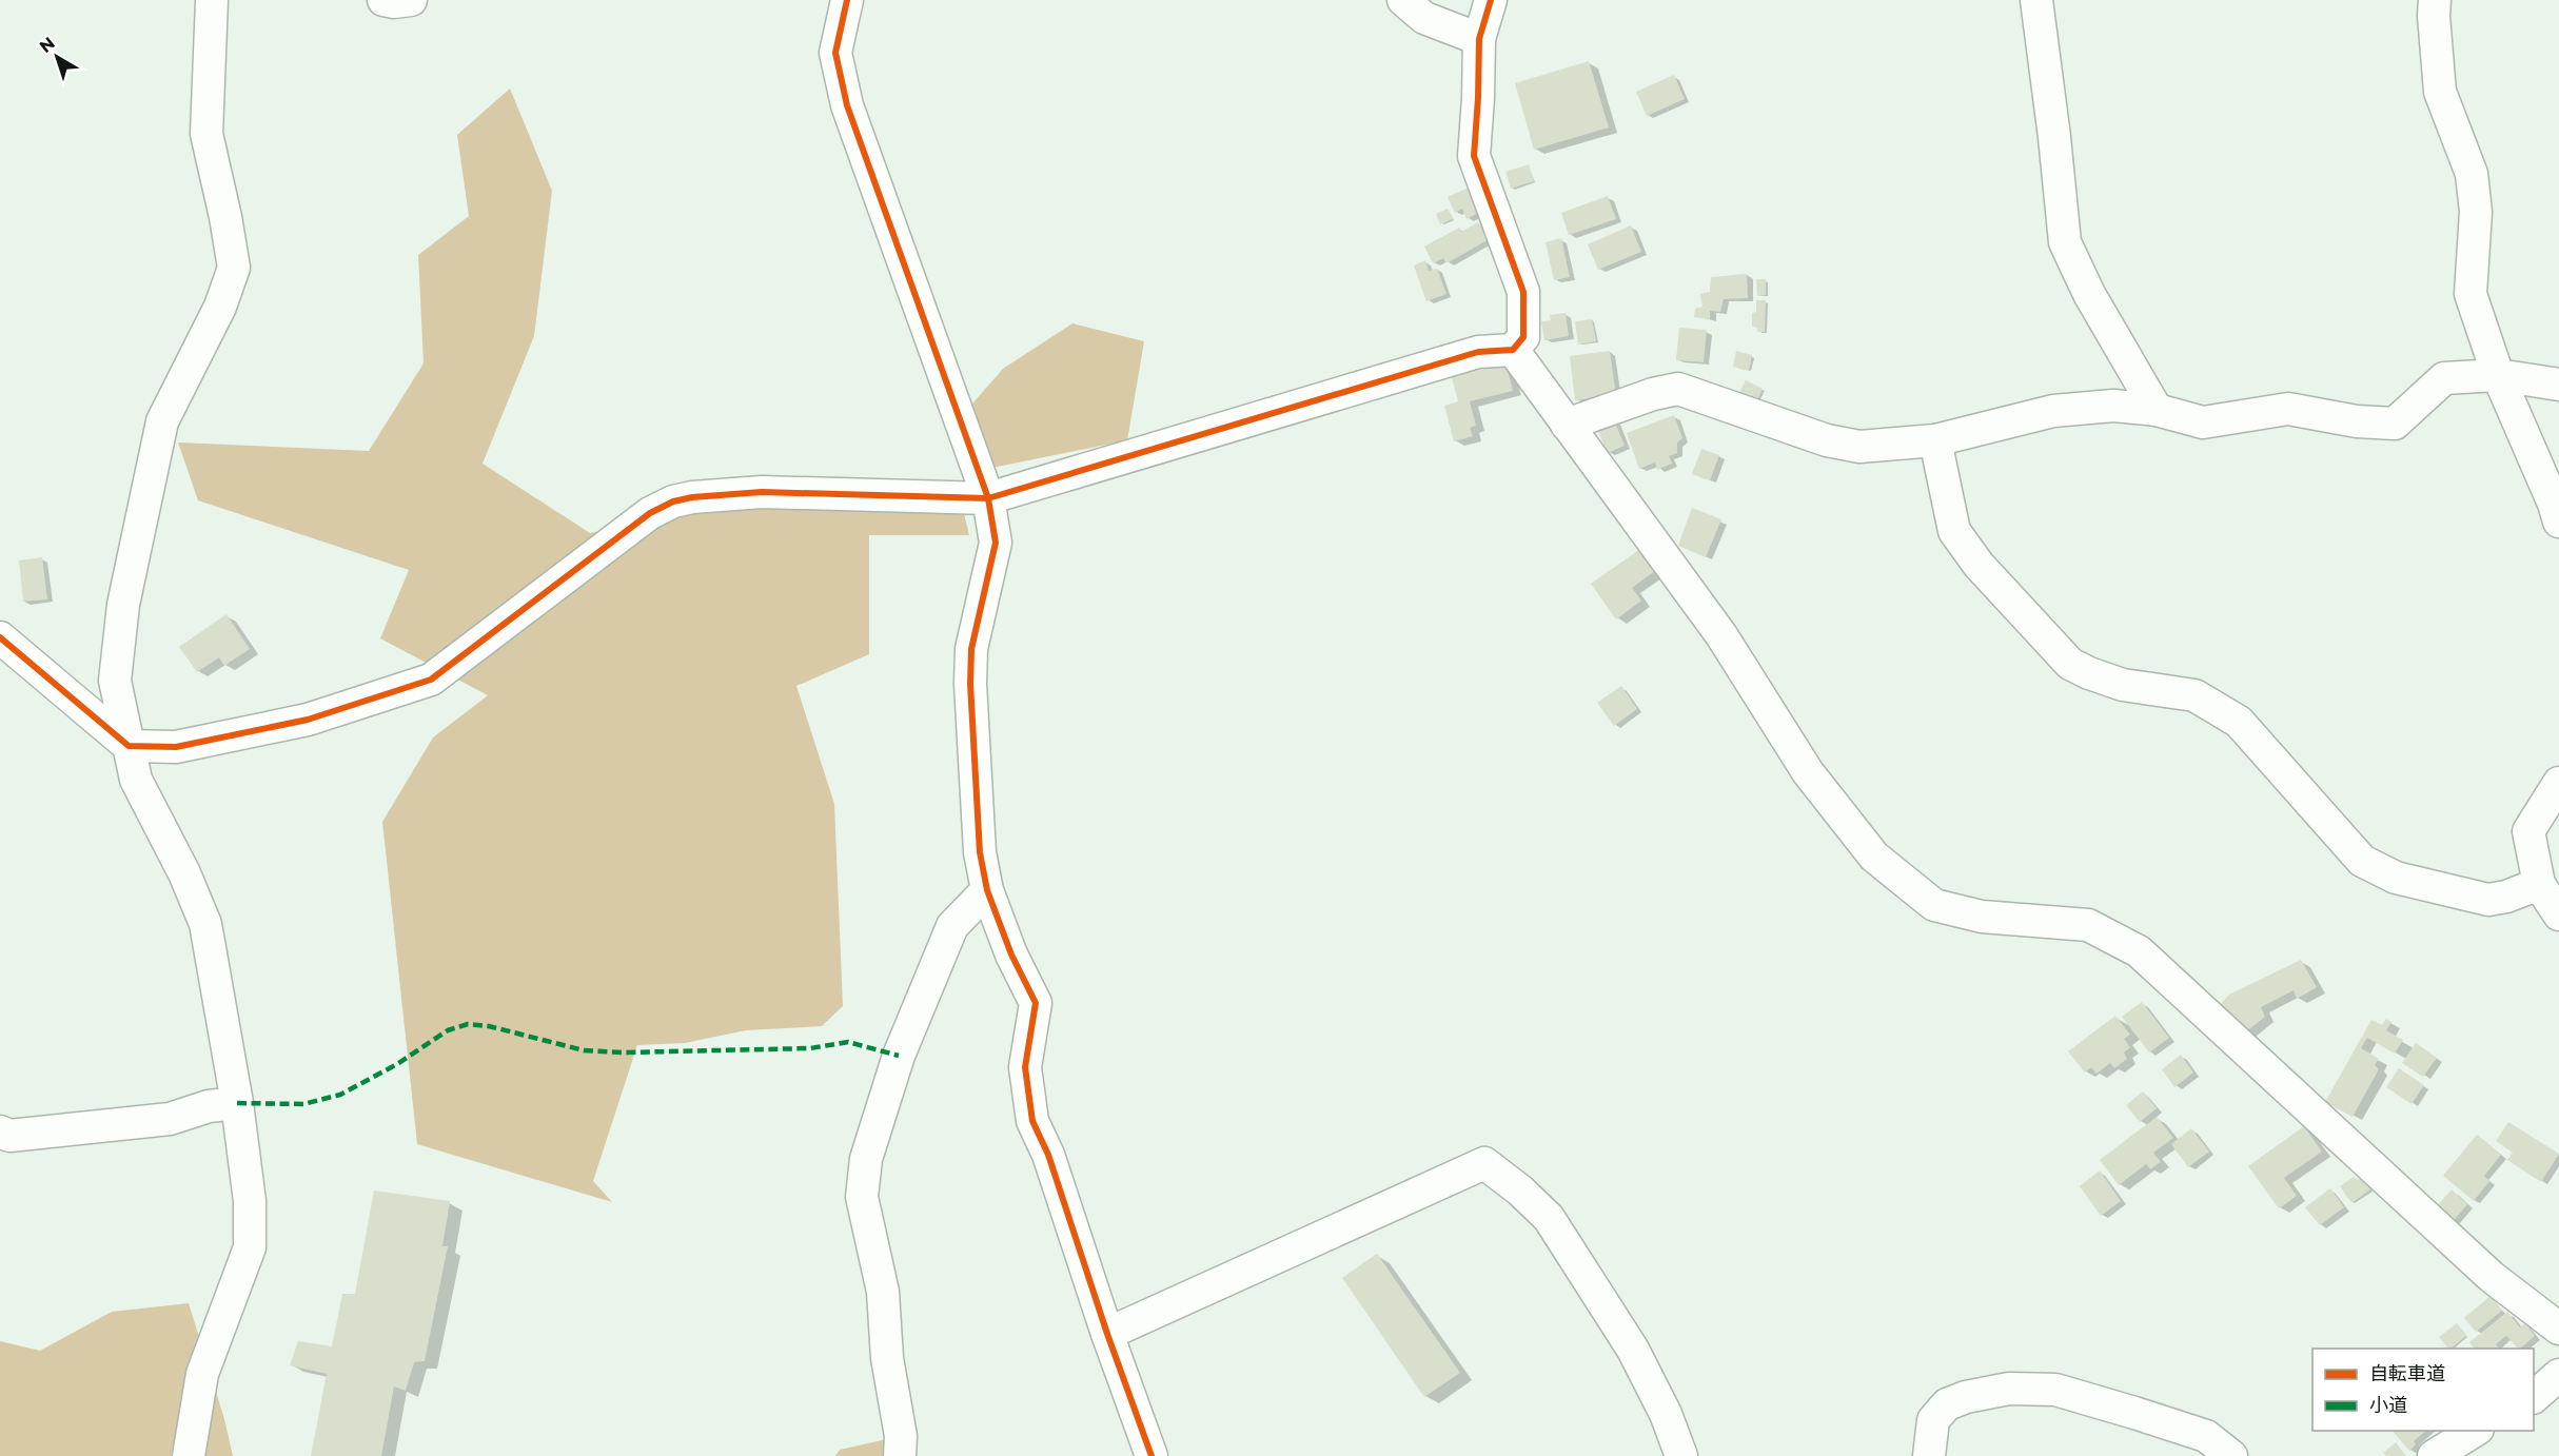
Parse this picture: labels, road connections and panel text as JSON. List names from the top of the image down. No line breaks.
{"legend":["自転車道","小道"],"north":"top left"}
